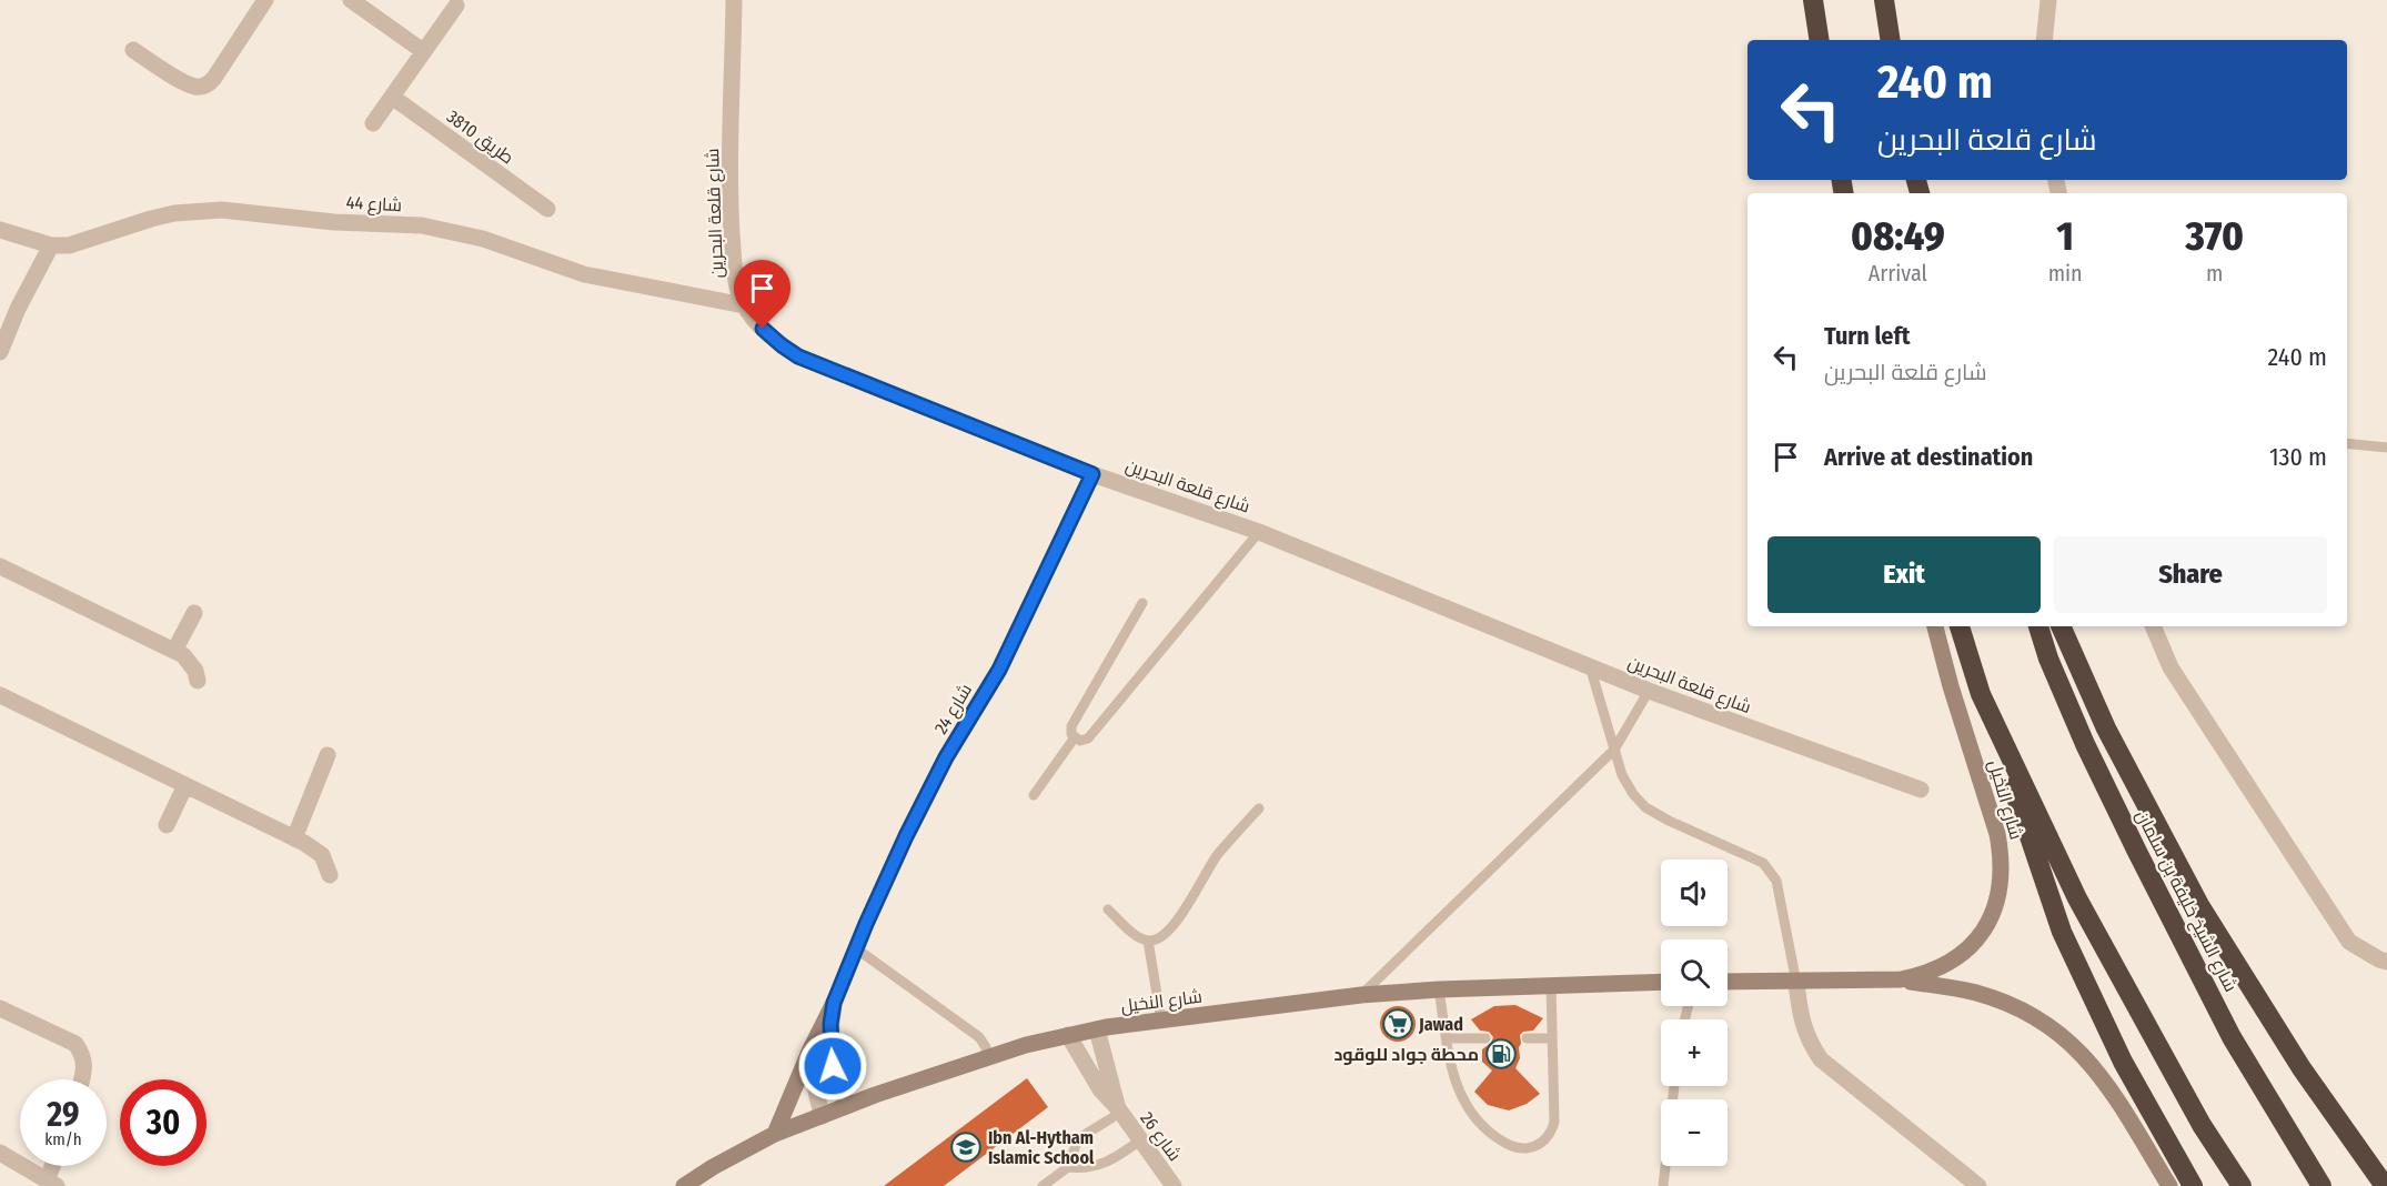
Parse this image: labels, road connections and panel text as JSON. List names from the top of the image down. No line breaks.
{"streets":{"highway":["شارع الشيخ خليفة بن سلمان"],"street":["طريق 3810","شارع 44","شارع قلعة البحرين","شارع 24","شارع النخيل","شارع 26"]},"crossings":[["شارع 44","شارع قلعة البحرين"],["شارع قلعة البحرين","شارع 24"],["شارع 24","شارع النخيل"],["شارع النخيل","شارع 26"]],"places":{"supermarket":["Jawad"],"fuel station":["محطة جواد للوقود"],"school or university":["Ibn Al-Hytham Islamic School"]},"page":{"turn":["240 m","شارع قلعة البحرين"],"eta":["08:49","Arrival","1","min","370","m"],"list":[{"name":"Turn left","note":"شارع قلعة البحرين","value":"240 m"},{"name":"Arrive at destination","value":"130 m"}],"buttons":["Exit","Share"],"map_buttons":["+","−"],"speed":"29 km/h","limit":"30"}}
